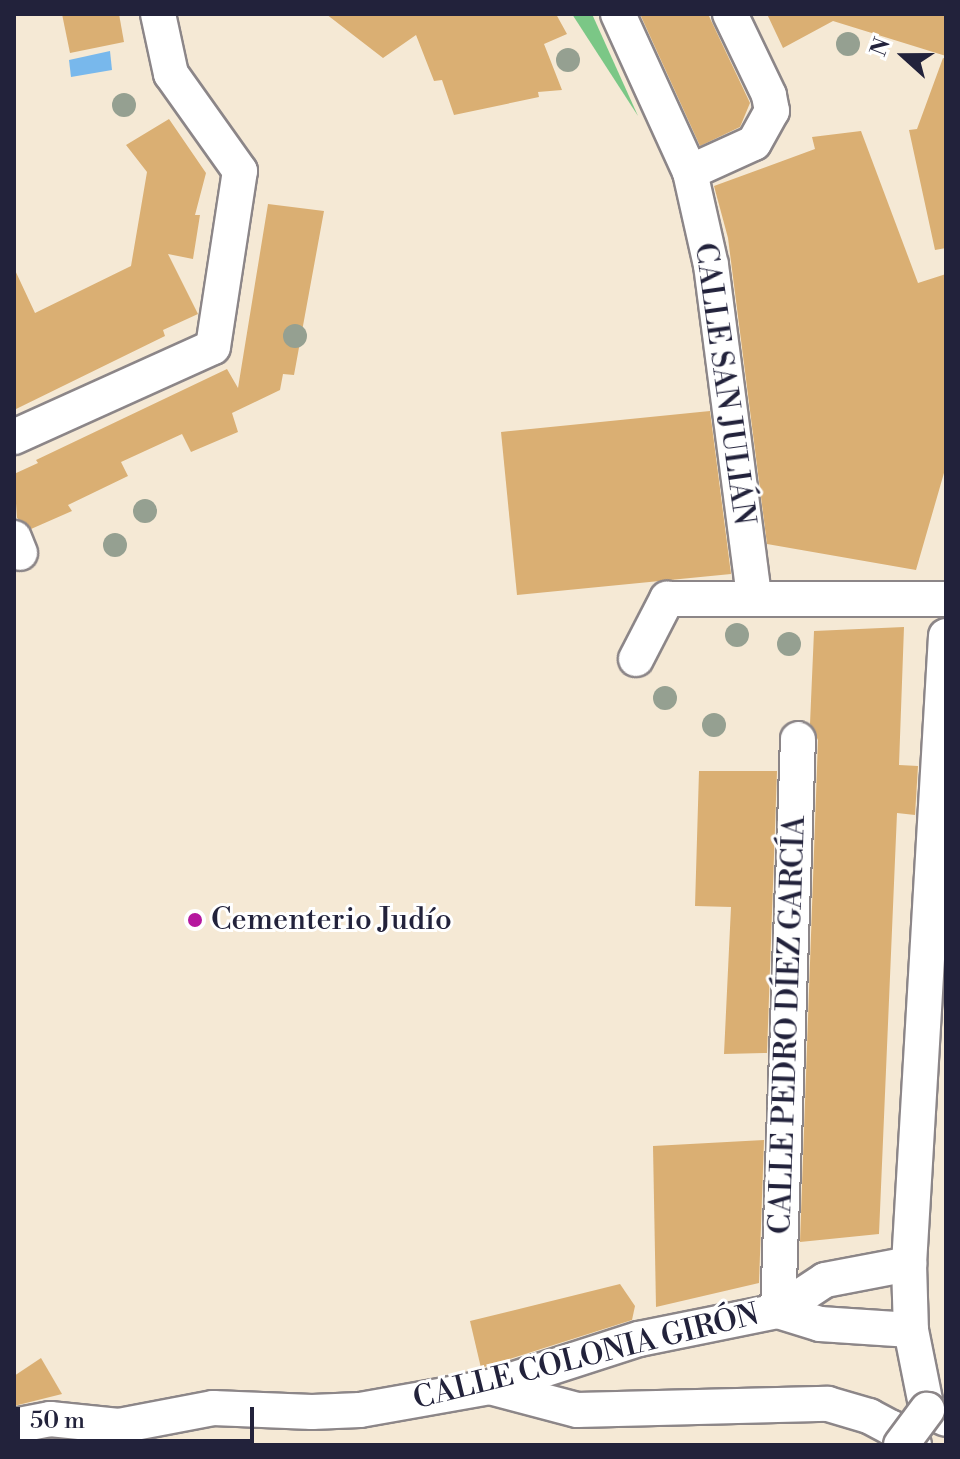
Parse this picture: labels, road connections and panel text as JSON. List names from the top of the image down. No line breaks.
{"streets":{"street":["CALLE SAN JULIÁN","CALLE PEDRO DÍEZ GARCÍA","CALLE COLONIA GIRÓN"]},"crossings":[["CALLE PEDRO DÍEZ GARCÍA","CALLE COLONIA GIRÓN"]],"places":["Cementerio Judío"],"scale_bar":"50 m","north":"left"}
